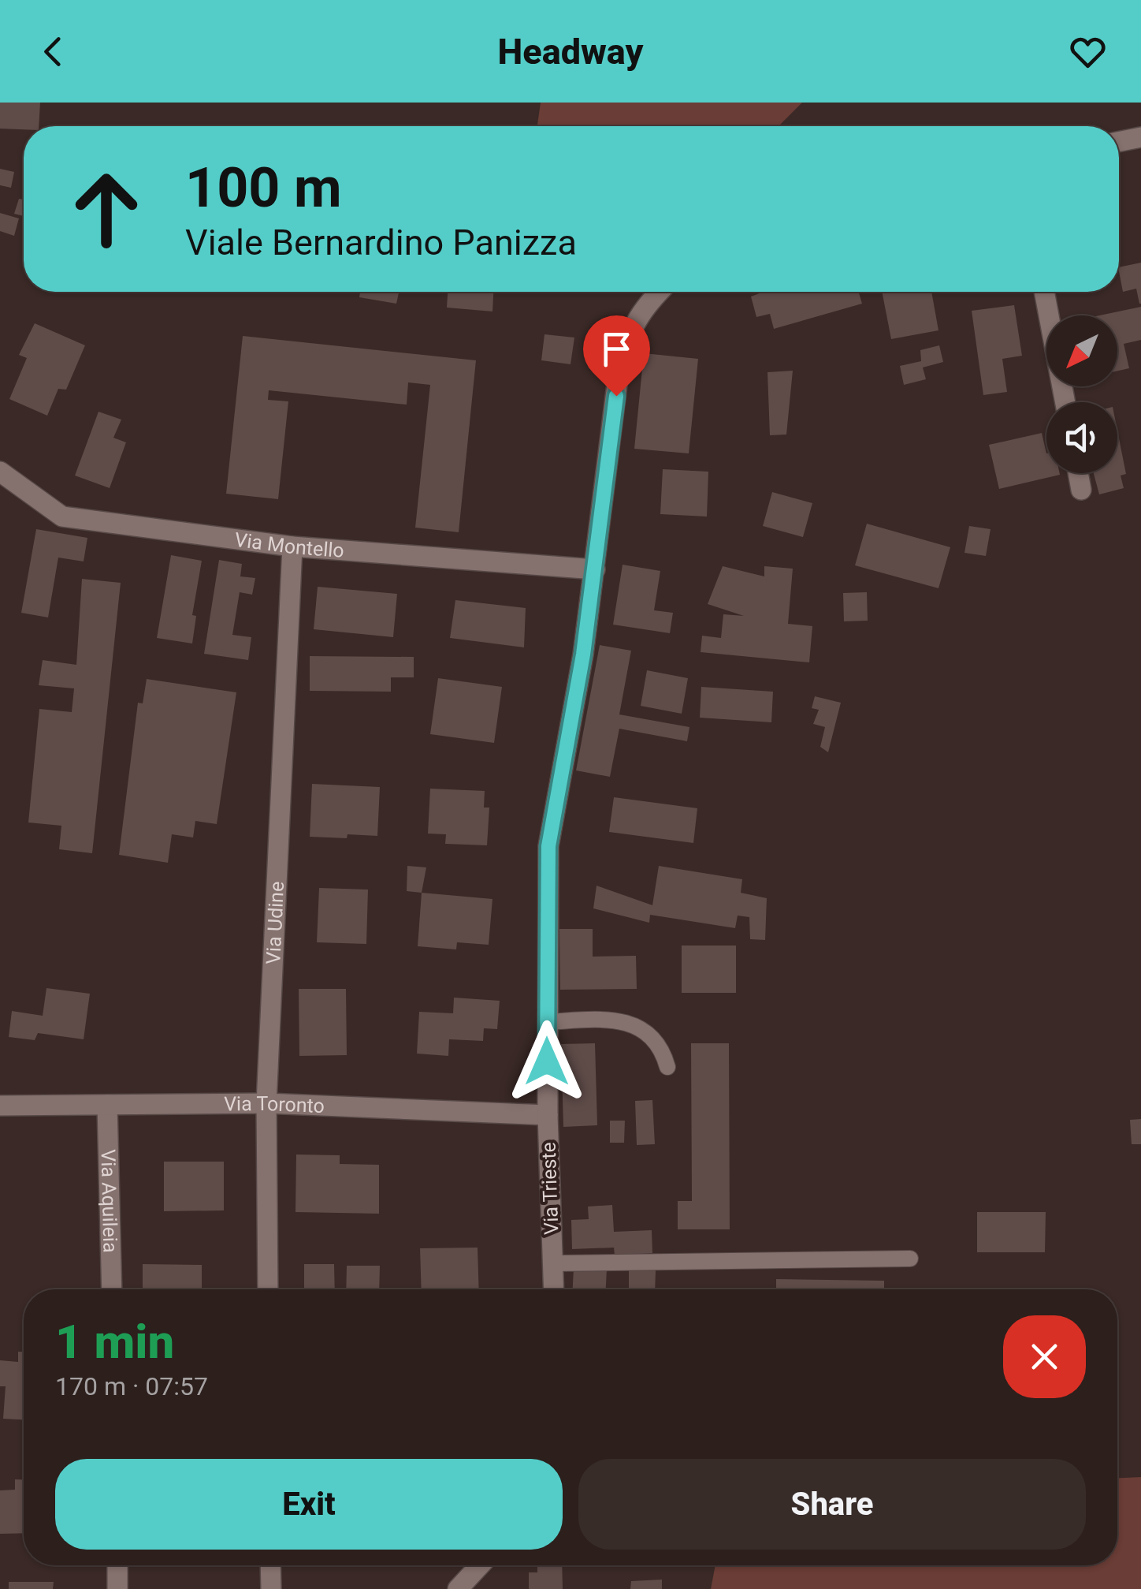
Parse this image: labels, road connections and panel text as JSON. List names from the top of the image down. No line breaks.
{"streets":{"street":["Via Montello","Via Udine","Via Toronto","Via Trieste","Via Aquileia"]},"crossings":[["Via Montello","Via Udine"],["Via Montello","Via Trieste"],["Via Udine","Via Toronto"],["Via Toronto","Via Trieste"],["Via Toronto","Via Aquileia"]],"north":"bottom left","page":{"header":"Headway","turn":["100 m","Viale Bernardino Panizza"],"heading":["1 min","170 m · 07:57"],"buttons":["Exit","Share"]}}
